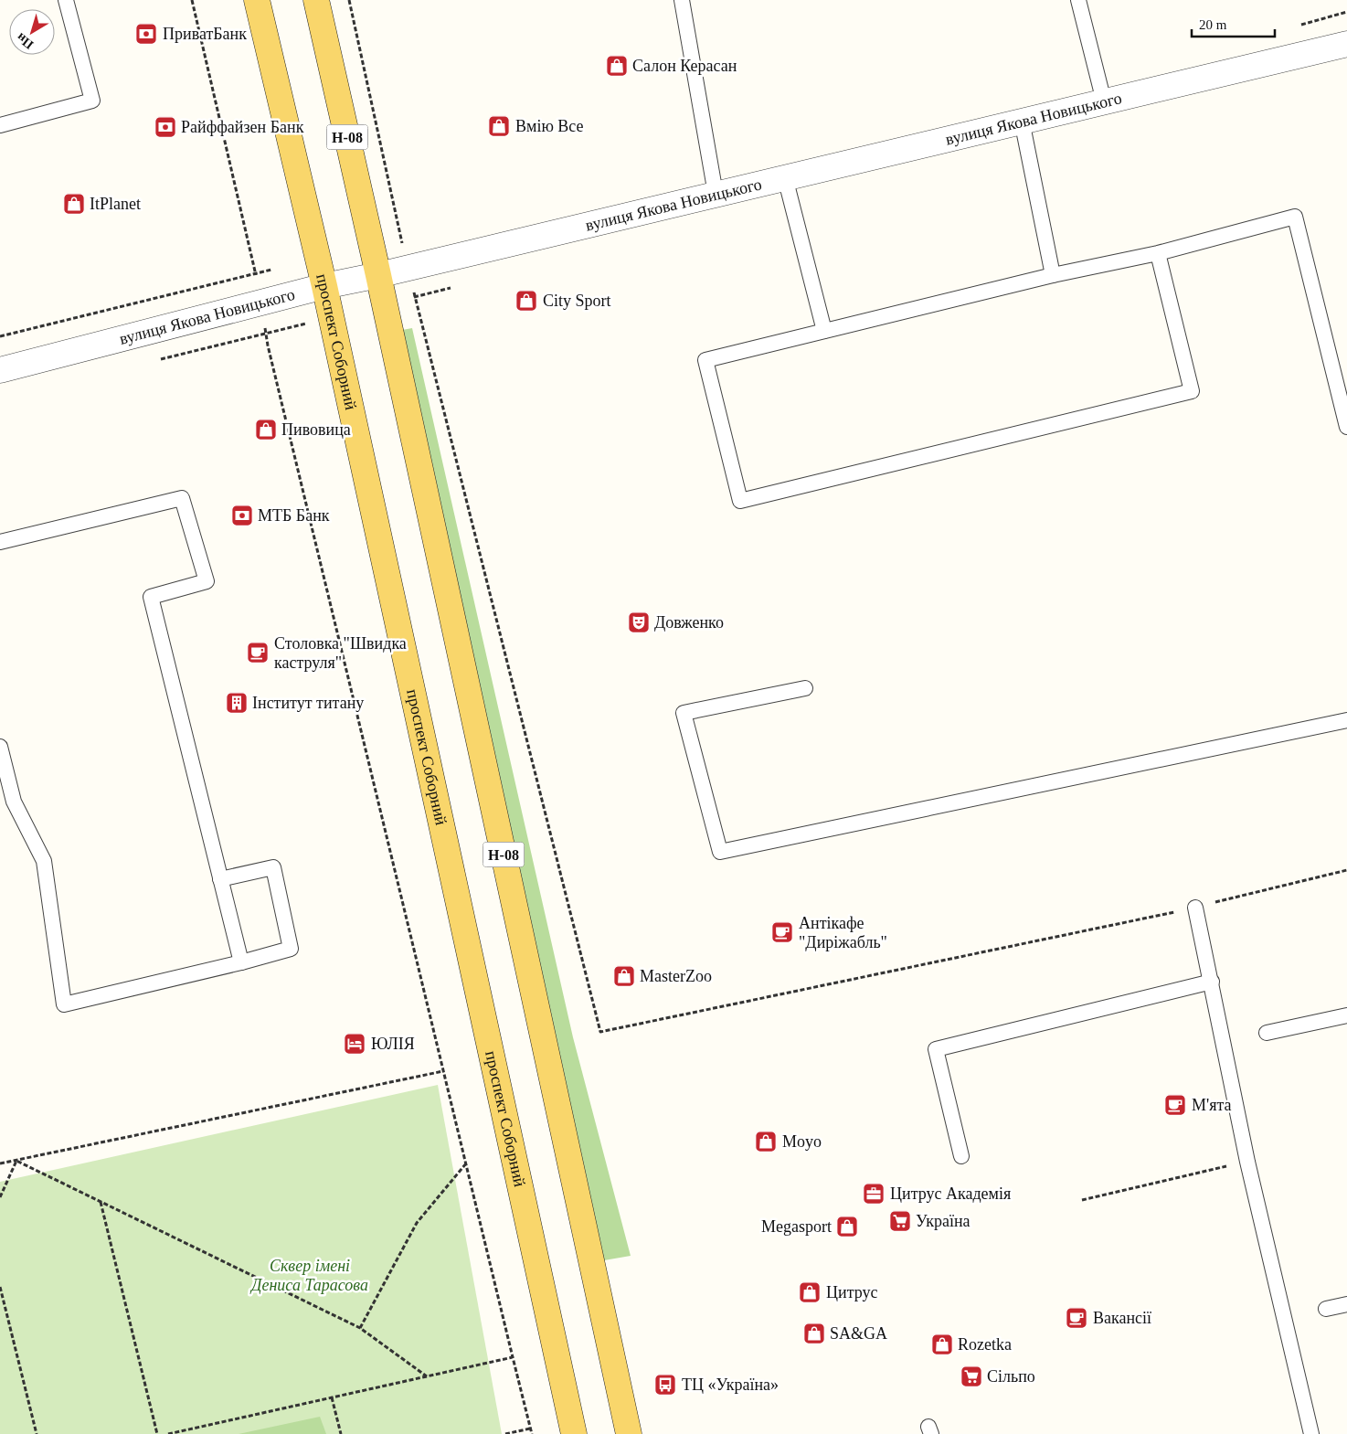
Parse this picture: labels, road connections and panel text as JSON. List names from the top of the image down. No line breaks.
{"streets":{"main road":["Н-08","проспект Соборний"],"street":["вулиця Якова Новицького"]},"crossings":[["вулиця Якова Новицького","Н-08"],["вулиця Якова Новицького","проспект Соборний"]],"parks":["Сквер імені Дениса Тарасова"],"places":{"bank":["ПриватБанк","Райффайзен Банк","МТБ Банк"],"shop":["Салон Керасан","Вмію Все","ItPlanet","City Sport","Пивовица","MasterZoo","Moyo","Megasport","Цитрус","SA&GA","Rozetka"],"theatre":["Довженко"],"cafe":["Столовка \"Швидка каструля\"","Антiкафе \"Дирiжабль\"","М'ята","Вакансії"],"building":["Інститут титану"],"hotel":["ЮЛІЯ"],"office":["Цитрус Академія"],"supermarket":["Україна","Сільпо"],"bus stop":["ТЦ «Україна»"]},"scale_bar":"20 m","north":"bottom left"}
